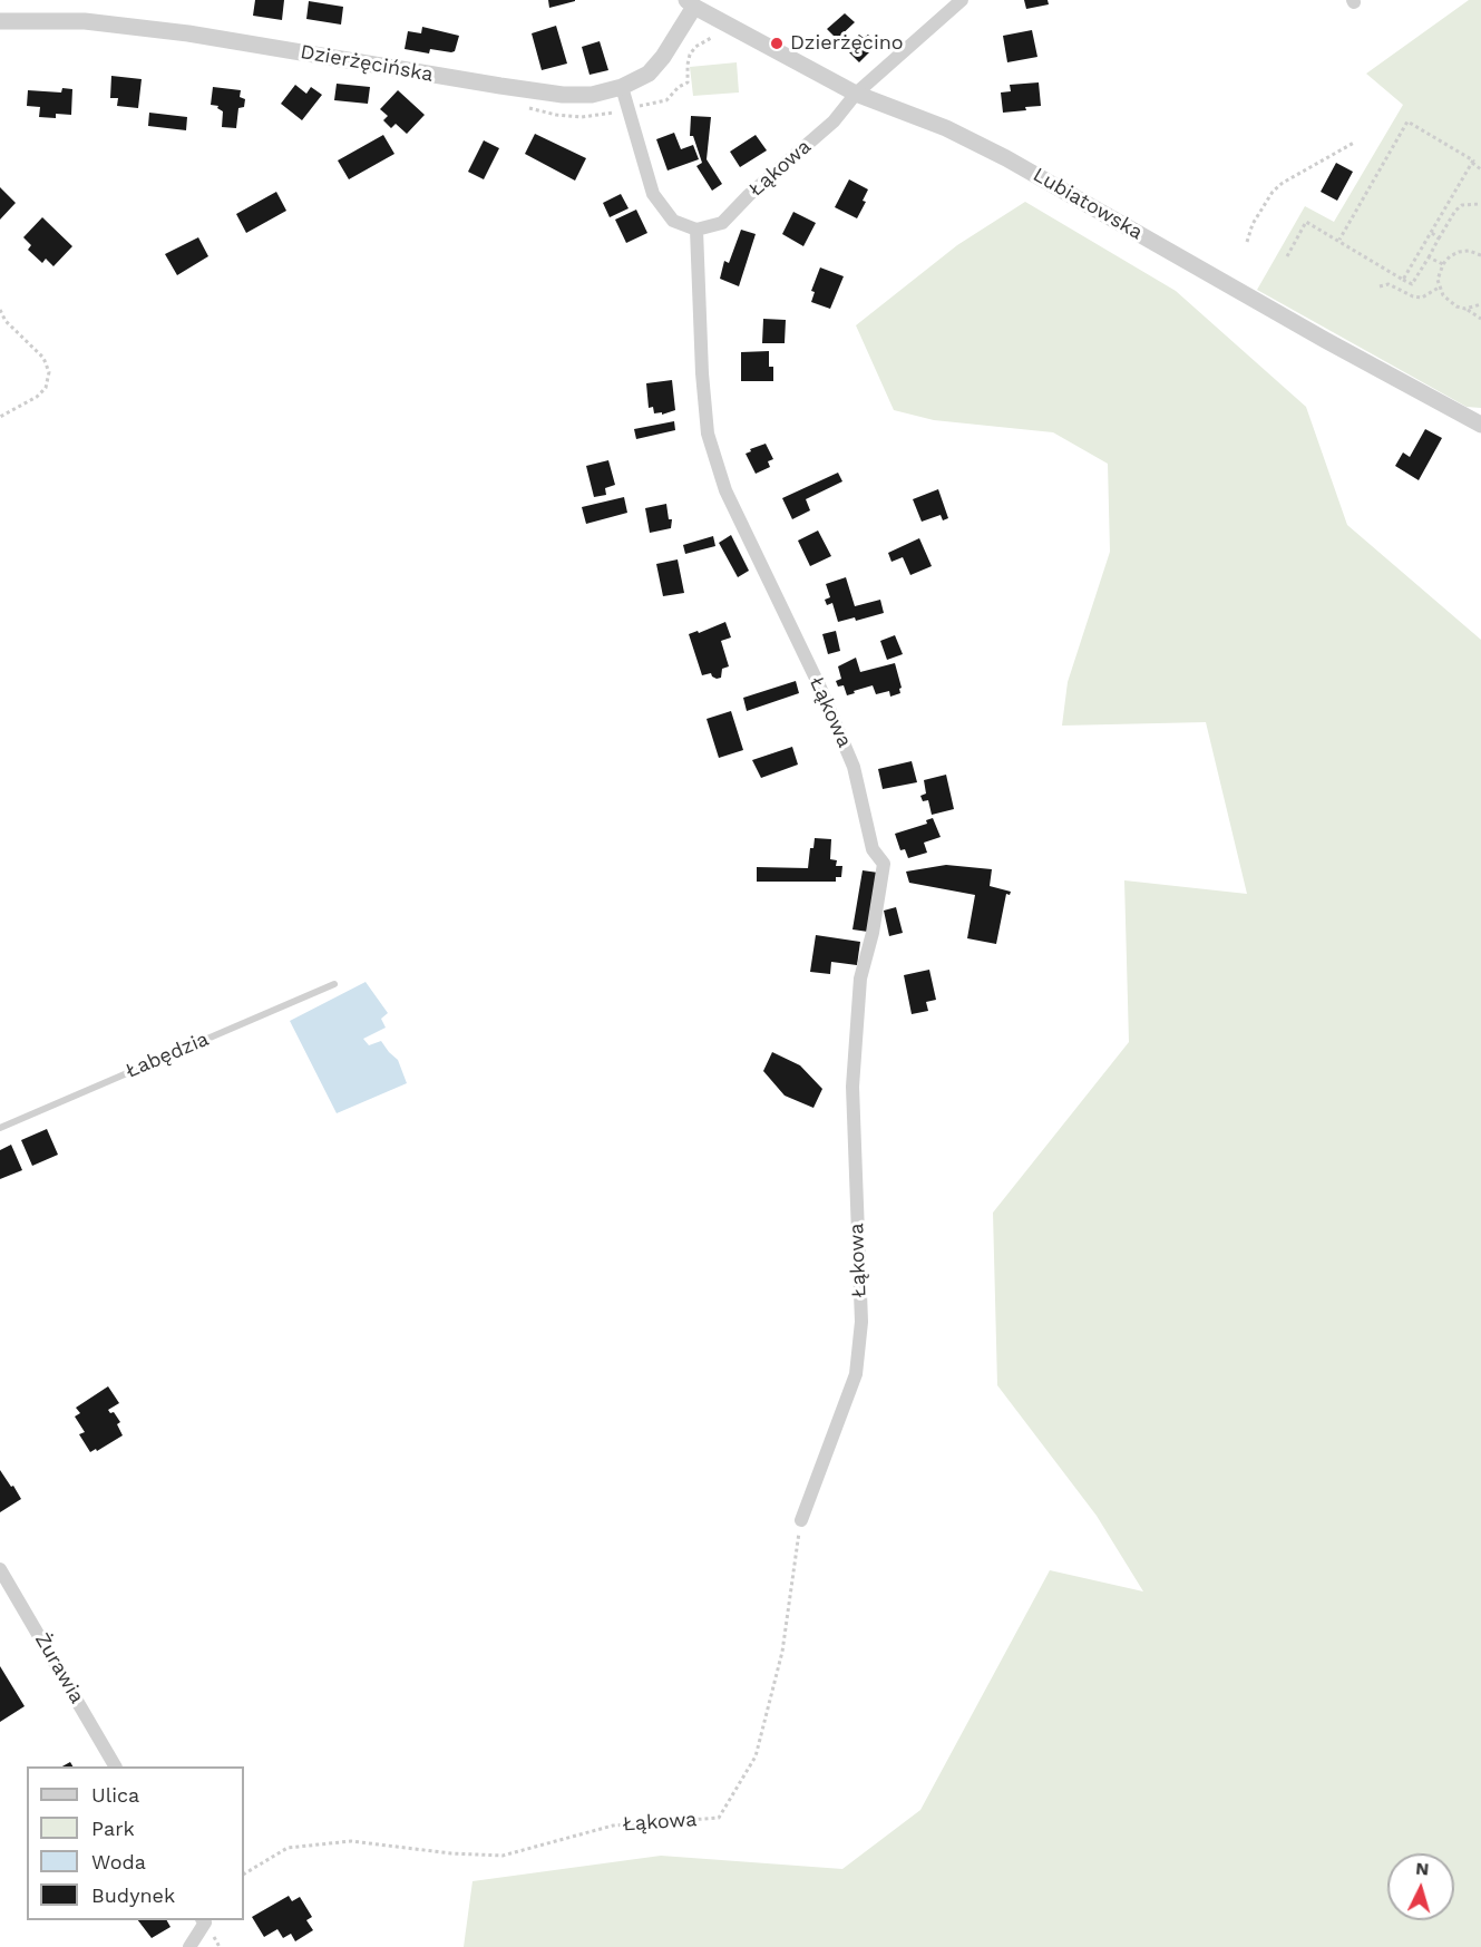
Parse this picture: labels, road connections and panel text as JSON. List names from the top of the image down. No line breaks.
{"streets":{"street":["Dzierżęcińska","Łąkowa","Lubiatowska","Żurawia"],"lane":["Łabędzia"]},"crossings":[["Dzierżęcińska","Lubiatowska"],["Łąkowa","Lubiatowska"]],"places":["Dzierżęcino"],"legend":["Ulica","Park","Woda","Budynek"],"north":"top"}
